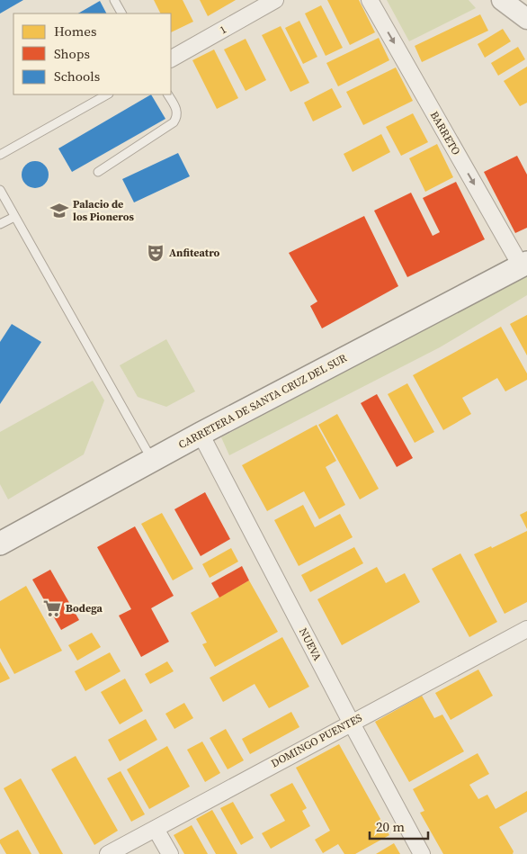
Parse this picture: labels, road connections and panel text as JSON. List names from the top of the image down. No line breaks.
{"streets":{"main road":["CARRETERA DE SANTA CRUZ DEL SUR"],"street":["1","BARRETO","NUEVA","DOMINGO PUENTES"]},"crossings":[["BARRETO","CARRETERA DE SANTA CRUZ DEL SUR"],["CARRETERA DE SANTA CRUZ DEL SUR","NUEVA"],["NUEVA","DOMINGO PUENTES"]],"one_way":["BARRETO"],"places":{"school or university":["Palacio de los Pioneros"],"theatre":["Anfiteatro"],"supermarket":["Bodega"]},"legend":["Homes","Shops","Schools"],"scale_bar":"20 m"}
